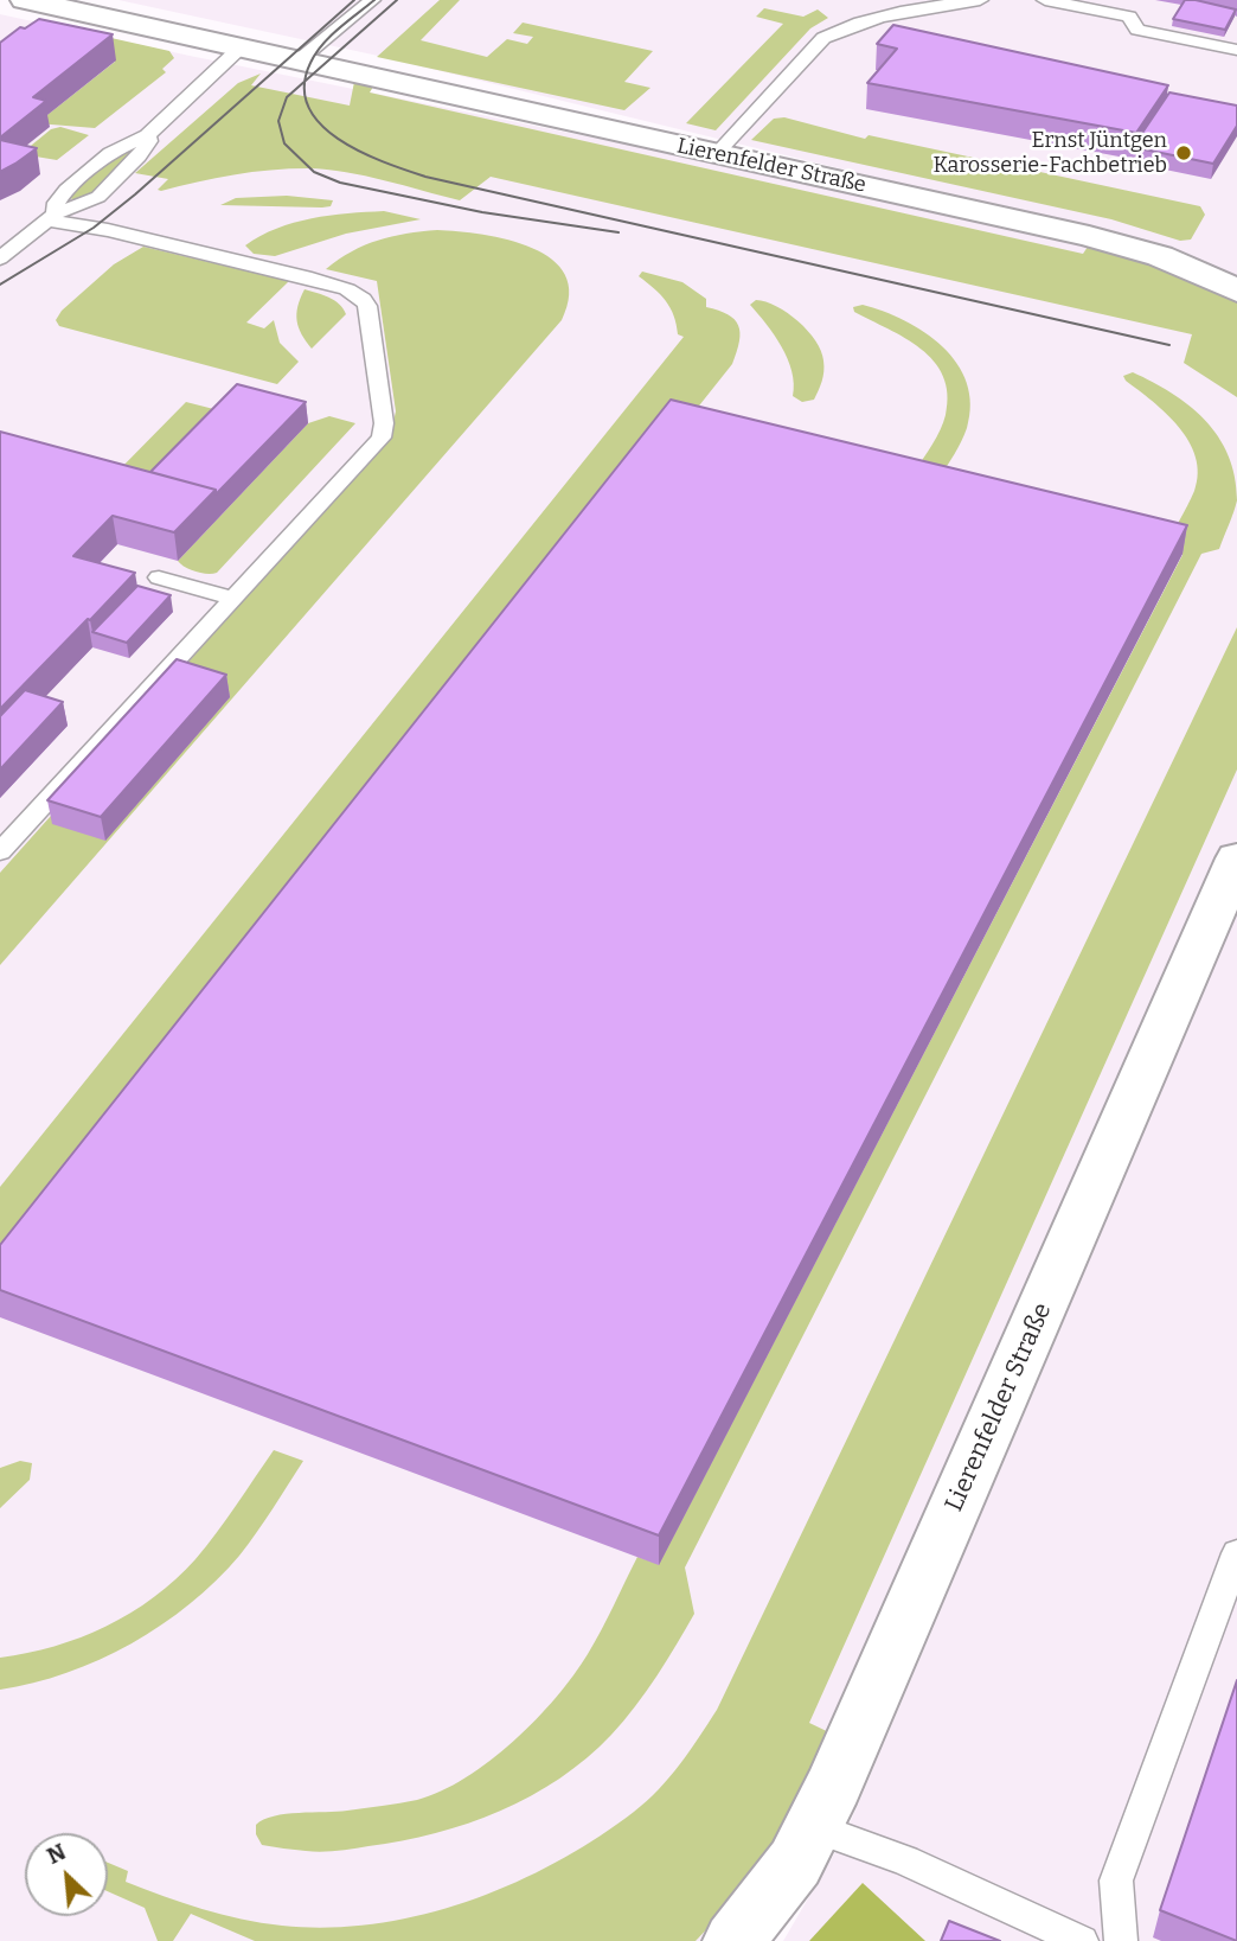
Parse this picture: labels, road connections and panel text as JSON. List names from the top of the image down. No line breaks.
{"streets":{"street":["Lierenfelder Straße"]},"places":["Ernst Jüntgen Karosserie-Fachbetrieb"],"north":"top left"}
